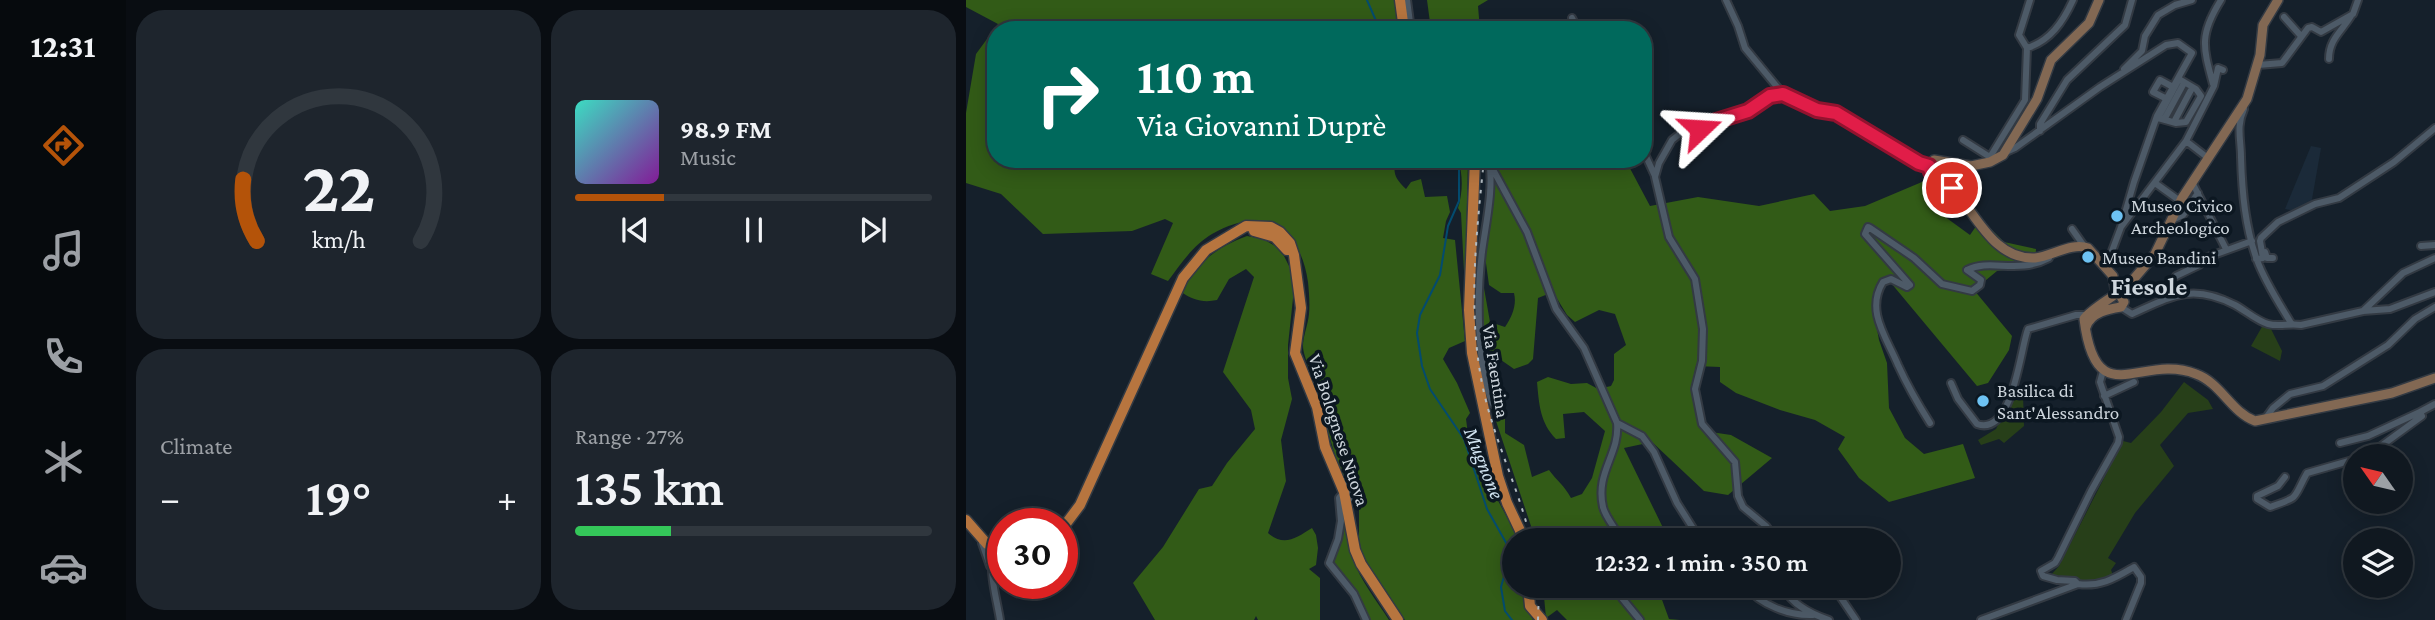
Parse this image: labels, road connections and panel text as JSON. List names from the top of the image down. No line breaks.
{"streets":{"main road":["Via Faentina","Via Bolognese Nuova"]},"districts":["Fiesole"],"water":["Mugnone"],"places":["Museo Civico Archeologico","Museo Bandini","Basilica di Sant'Alessandro"],"north":"top left","page":{"tabs":"12:31","turn":["110 m","Via Giovanni Duprè"],"song":["98.9 FM","Music"],"tile":["Climate",["Range · 27%","135 km"]],"heat":["−","19°","+"],"limit":"30","trip":"12:32 · 1 min · 350 m","gauge":["22","km/h"]}}
